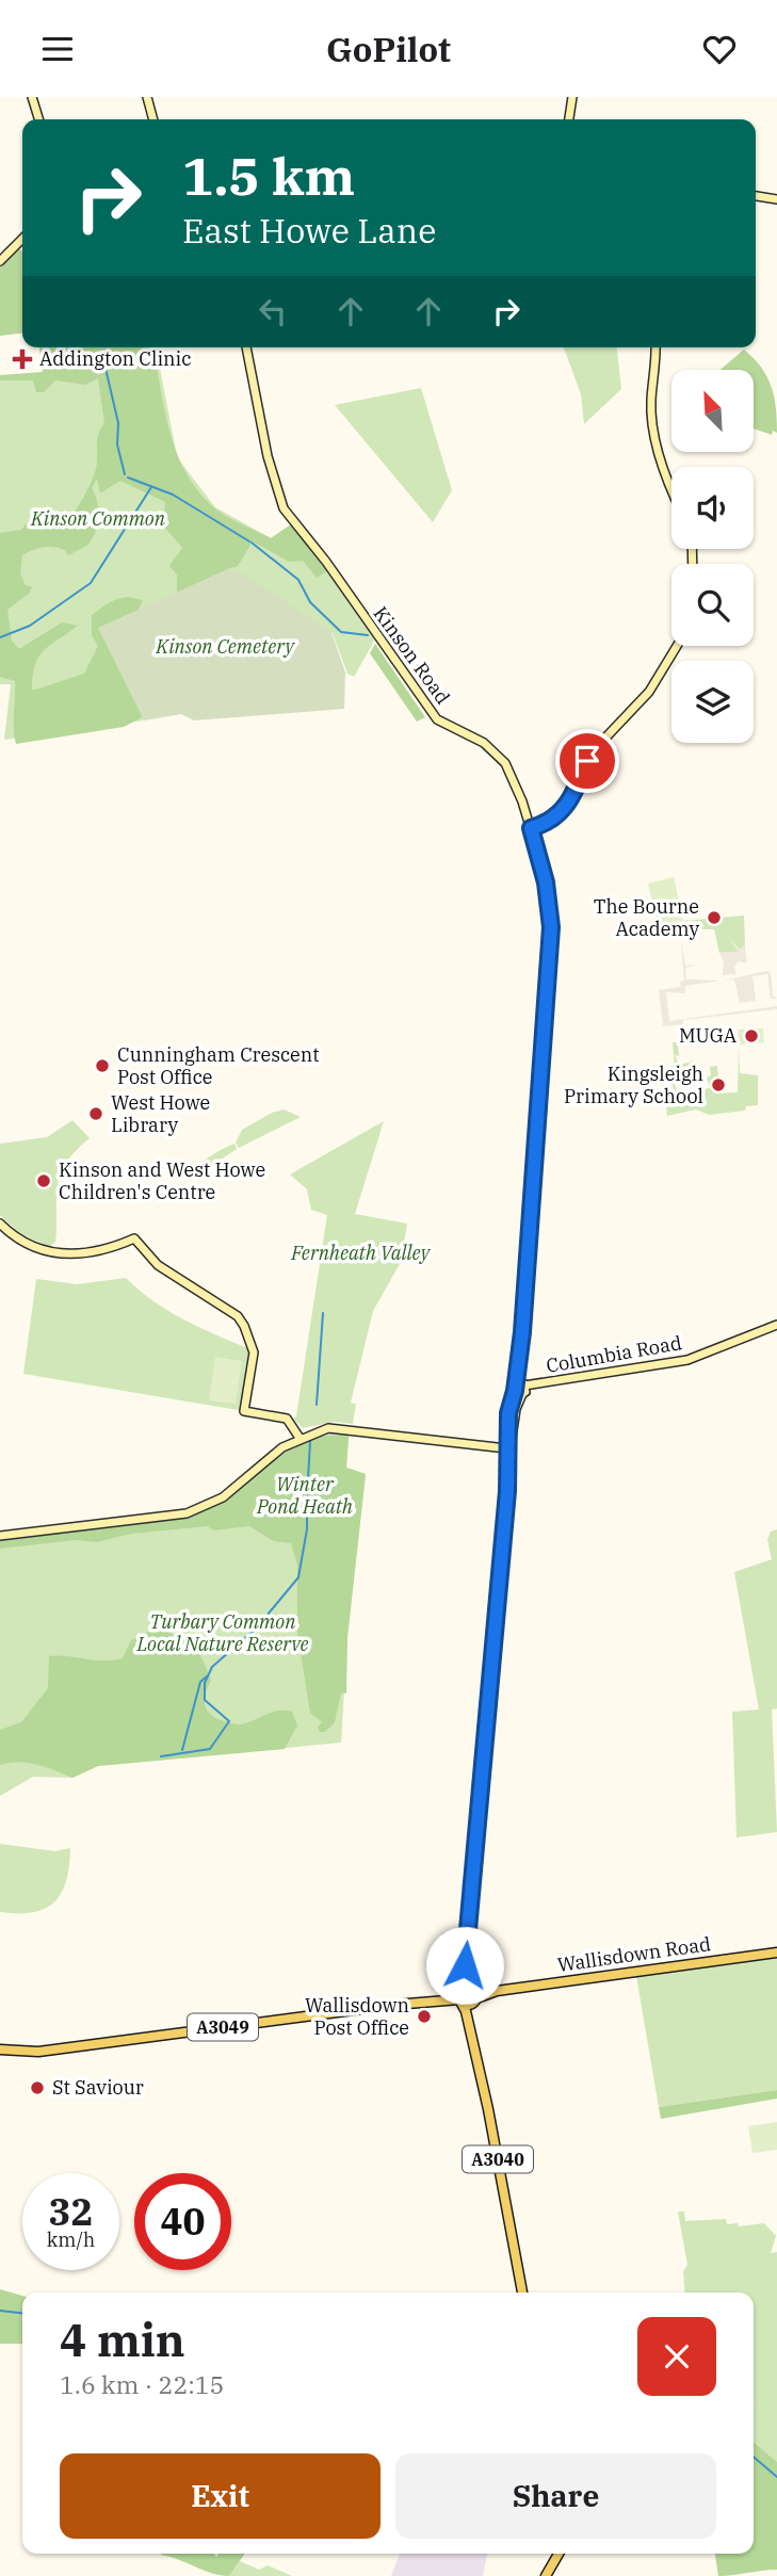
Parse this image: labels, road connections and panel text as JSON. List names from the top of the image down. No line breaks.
{"streets":{"main road":["Wallisdown Road","A3049","A3040"],"street":["Kinson Road","Columbia Road"]},"crossings":[["Kinson Road","Columbia Road"],["Wallisdown Road","A3040"]],"parks":["Kinson Common","Kinson Cemetery","Fernheath Valley","Winter Pond Heath","Turbary Common Local Nature Reserve"],"places":{"health":["Addington Clinic"],"other":["The Bourne Academy","MUGA","Cunningham Crescent Post Office","Kingsleigh Primary School","West Howe Library","Kinson and West Howe Children's Centre","Wallisdown Post Office","St Saviour"]},"north":"top left","page":{"header":"GoPilot","turn":["1.5 km","East Howe Lane"],"speed":"32 km/h","limit":"40","heading":["4 min","1.6 km · 22:15"],"buttons":["Exit","Share"]}}
